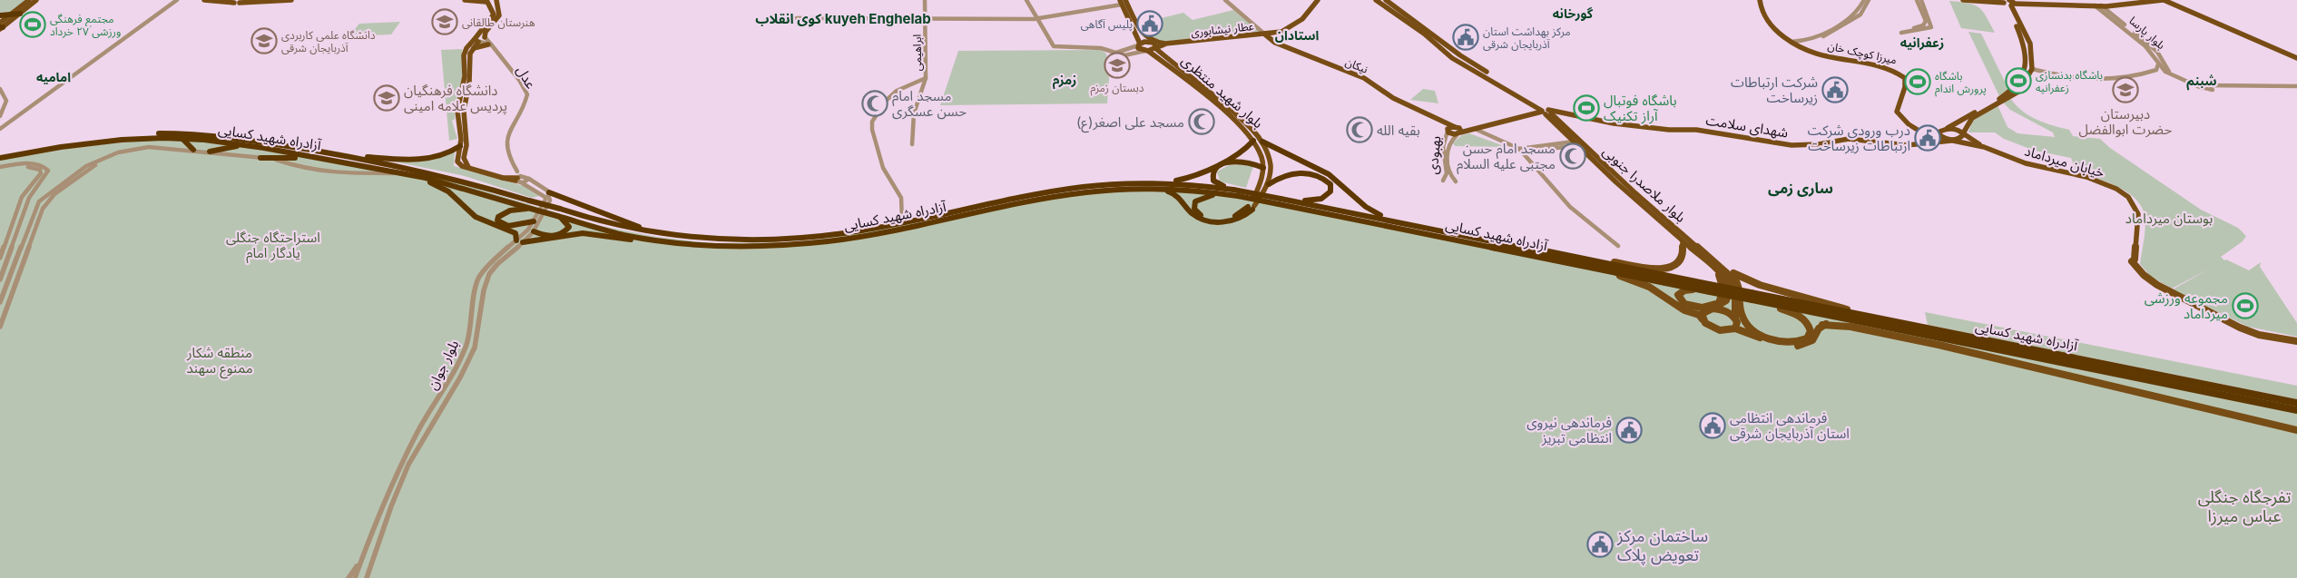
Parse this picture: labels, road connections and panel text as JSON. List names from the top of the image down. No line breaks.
{"streets":{"highway":["آزادراه شهید کسایی"],"main road":["عطار نیشابوری","میرزا کوچک خان","نیکان","بلوار شهید منتظری","شهدای سلامت","خیابان میرداماد","بلوار ملاصدرا جنوبی"],"street":["بلوار پارسا","ابراهیمی","عدل","بهبودی","بلوار جوان"]},"crossings":[["عطار نیشابوری","نیکان"],["میرزا کوچک خان","شهدای سلامت"]],"districts":["گورخانه","کوی انقلاب kuyeh Enghelab","استادان","زعفرانیه","امامیه","زمزم","شبنم","ساری زمی"],"parks":["بوستان میرداماد","استراحتگاه جنگلی یادگار امام","منطقه شکار ممنوع سهند","تفرجگاه جنگلی عباس میرزا"],"places":{"school or university":["هنرستان طالقانی","دانشگاه علمی کاربردی آذربایجان شرقی","دبستان زمزم","دبیرستان حضرت ابوالفضل","دانشگاه فرهنگیان پردیس علامه امینی"],"public building":["پلیس آگاهی","مرکز بهداشت استان آذربایجان شرقی","شرکت ارتباطات زیرساخت","درب ورودی شرکت ارتباطات زیرساخت","فرماندهی انتظامی استان آذربایجان شرقی","فرماندهی نیروی انتظامی تبریز","ساختمان مرکز تعویض پلاک"],"sports":["مجتمع فرهنگی ورزشی ۲۷ خرداد","باشگاه بدنسازی زعفرانیه","باشگاه پرورش اندام","باشگاه فوتبال آراز تکنیک","مجموعه ورزشی میرداماد"],"mosque":["مسجد امام حسن عسگری","مسجد علی اصغر(ع)","بقیه الله","مسجد امام حسن مجتبی علیه السلام"]}}
